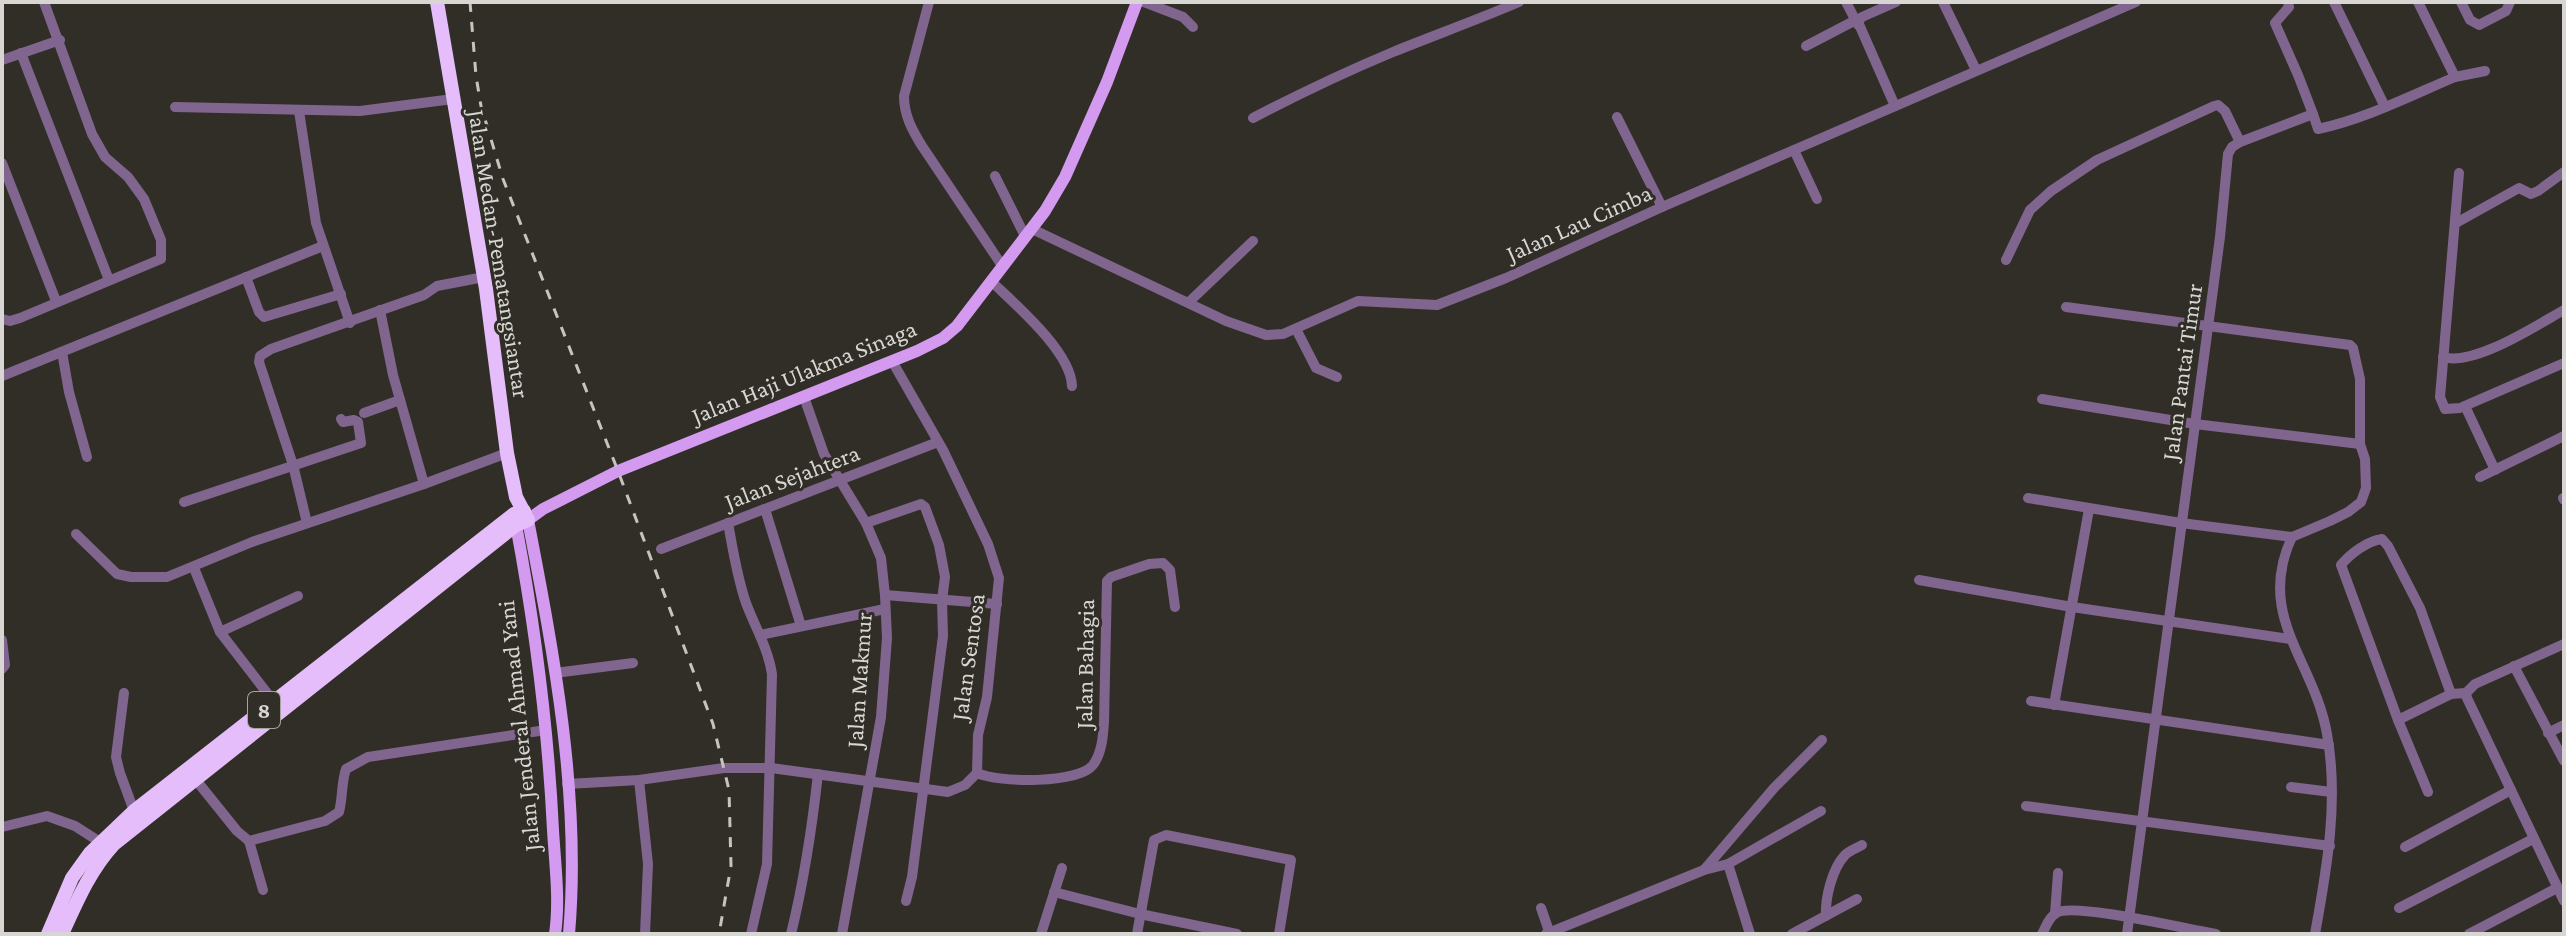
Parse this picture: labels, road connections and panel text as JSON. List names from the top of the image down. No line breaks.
{"streets":{"highway":["Jalan Medan-Pematangsiantar","8"],"main road":["Jalan Haji Ulakma Sinaga","Jalan Jenderal Ahmad Yani"],"street":["Jalan Lau Cimba","Jalan Pantai Timur","Jalan Sejahtera","Jalan Sentosa","Jalan Bahagia","Jalan Makmur"]},"crossings":[["Jalan Lau Cimba","Jalan Haji Ulakma Sinaga"],["Jalan Medan-Pematangsiantar","Jalan Haji Ulakma Sinaga"],["Jalan Medan-Pematangsiantar","8"],["Jalan Medan-Pematangsiantar","Jalan Jenderal Ahmad Yani"],["Jalan Haji Ulakma Sinaga","Jalan Sentosa"],["Jalan Haji Ulakma Sinaga","Jalan Makmur"],["Jalan Haji Ulakma Sinaga","8"],["Jalan Haji Ulakma Sinaga","Jalan Jenderal Ahmad Yani"],["Jalan Sejahtera","Jalan Sentosa"],["Jalan Sejahtera","Jalan Makmur"],["Jalan Sentosa","Jalan Bahagia"],["8","Jalan Jenderal Ahmad Yani"]]}
